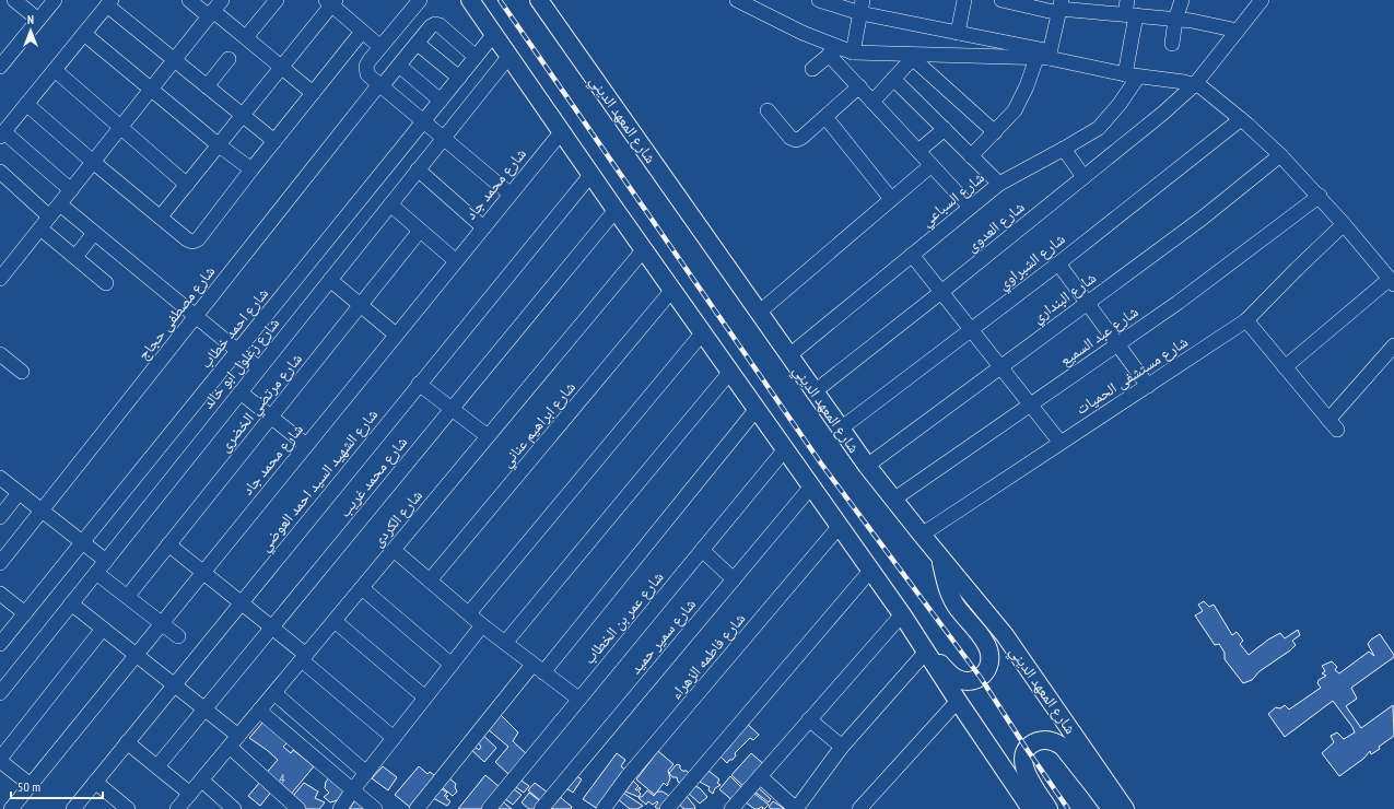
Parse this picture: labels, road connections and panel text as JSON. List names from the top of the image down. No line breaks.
{"streets":{"main road":["شارع المعهد الديني"],"street":["شارع محمد جاد","شارع السباعي","شارع العدوى","شارع الشبراوي","شارع البنداري","شارع مصطفى حجاج","شارع احمد خطاب","شارع عبد السميع","شارع زغلول ابو خالد","شارع مستشفى الحميات","شارع مرتضي الخضرى","شارع ابراهيم عناني","شارع محمد غريب","شارع الشهيد السيد احمد العوضي","شارع الكردى","شارع عمر بن الخطاب","شارع سمير حميد","شارع فاطمه الزهراء"]},"crossings":[["شارع المعهد الديني","شارع السباعي"],["شارع المعهد الديني","شارع العدوى"],["شارع المعهد الديني","شارع الشبراوي"],["شارع المعهد الديني","شارع البنداري"],["شارع المعهد الديني","شارع عبد السميع"],["شارع المعهد الديني","شارع مستشفى الحميات"],["شارع مصطفى حجاج","شارع احمد خطاب"]],"house_numbers":["4"],"scale_bar":"50 m","north":"top"}
